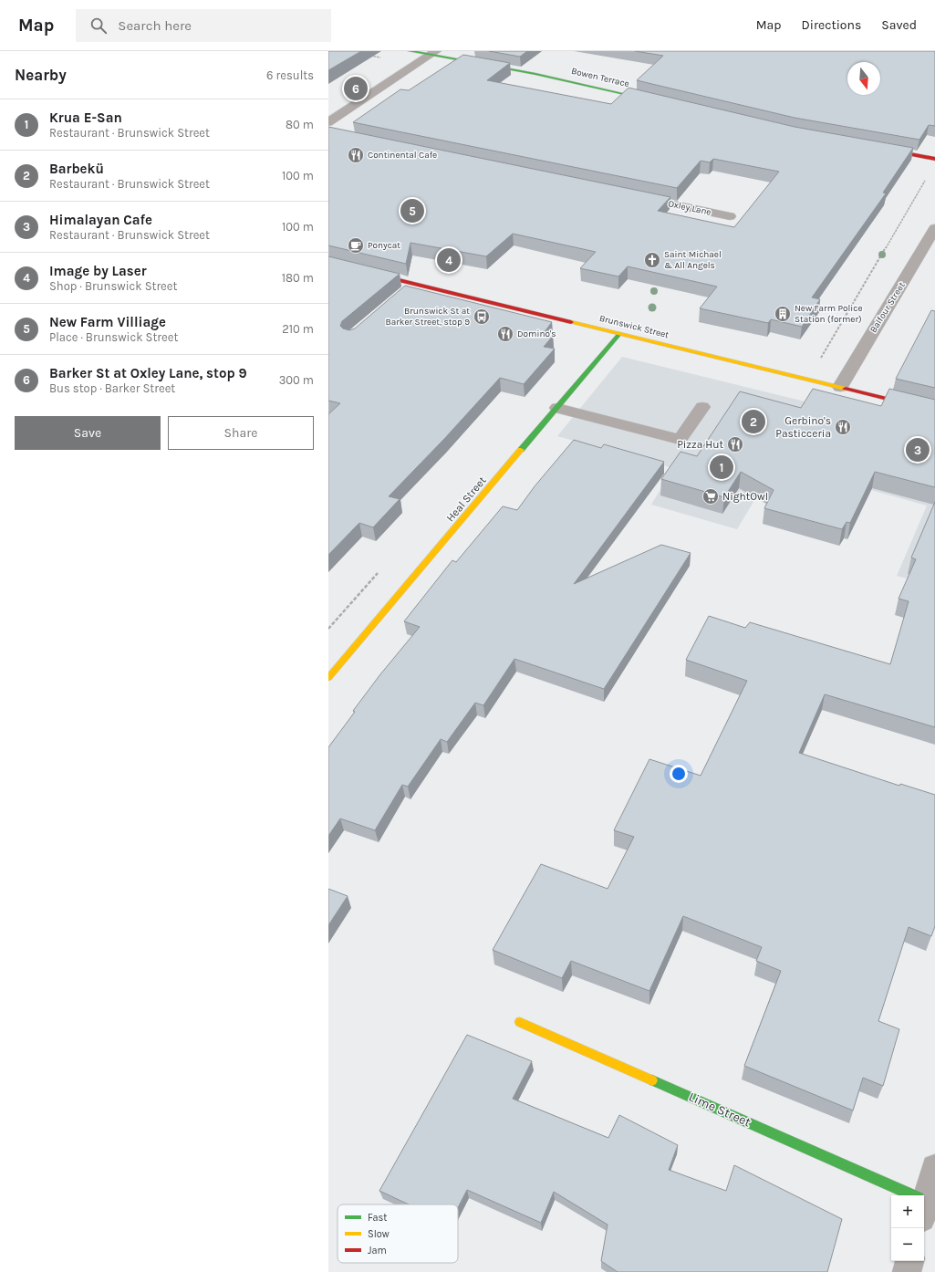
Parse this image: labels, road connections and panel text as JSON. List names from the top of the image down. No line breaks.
{"streets":{"street":["Bowen Terrace","Oxley Lane","Balfour Street","Brunswick Street","Heal Street","Lime Street"]},"crossings":[["Balfour Street","Brunswick Street"],["Brunswick Street","Heal Street"]],"places":{"restaurant":["Continental Cafe","Domino's","Gerbino's Pasticceria","Pizza Hut"],"cafe":["Ponycat"],"church":["Saint Michael & All Angels"],"building":["New Farm Police Station (former)"],"bus stop":["Brunswick St at Barker Street, stop 9"],"supermarket":["NightOwl"]},"legend":["Fast","Slow","Jam"],"north":"bottom","page":{"header":"Map","search":"Search here","nav":["Map","Directions","Saved"],"heading":["Nearby","6 results"],"pins":["6","5","4","2","3","1"],"list":[{"mark":"1","name":"Krua E-San","note":"Restaurant · Brunswick Street","value":"80 m"},{"mark":"2","name":"Barbekü","note":"Restaurant · Brunswick Street","value":"100 m"},{"mark":"3","name":"Himalayan Cafe","note":"Restaurant · Brunswick Street","value":"100 m"},{"mark":"4","name":"Image by Laser","note":"Shop · Brunswick Street","value":"180 m"},{"mark":"5","name":"New Farm Villiage","note":"Place · Brunswick Street","value":"210 m"},{"mark":"6","name":"Barker St at Oxley Lane, stop 9","note":"Bus stop · Barker Street","value":"300 m"}],"buttons":["Save","Share"],"map_buttons":["+","−"]}}
